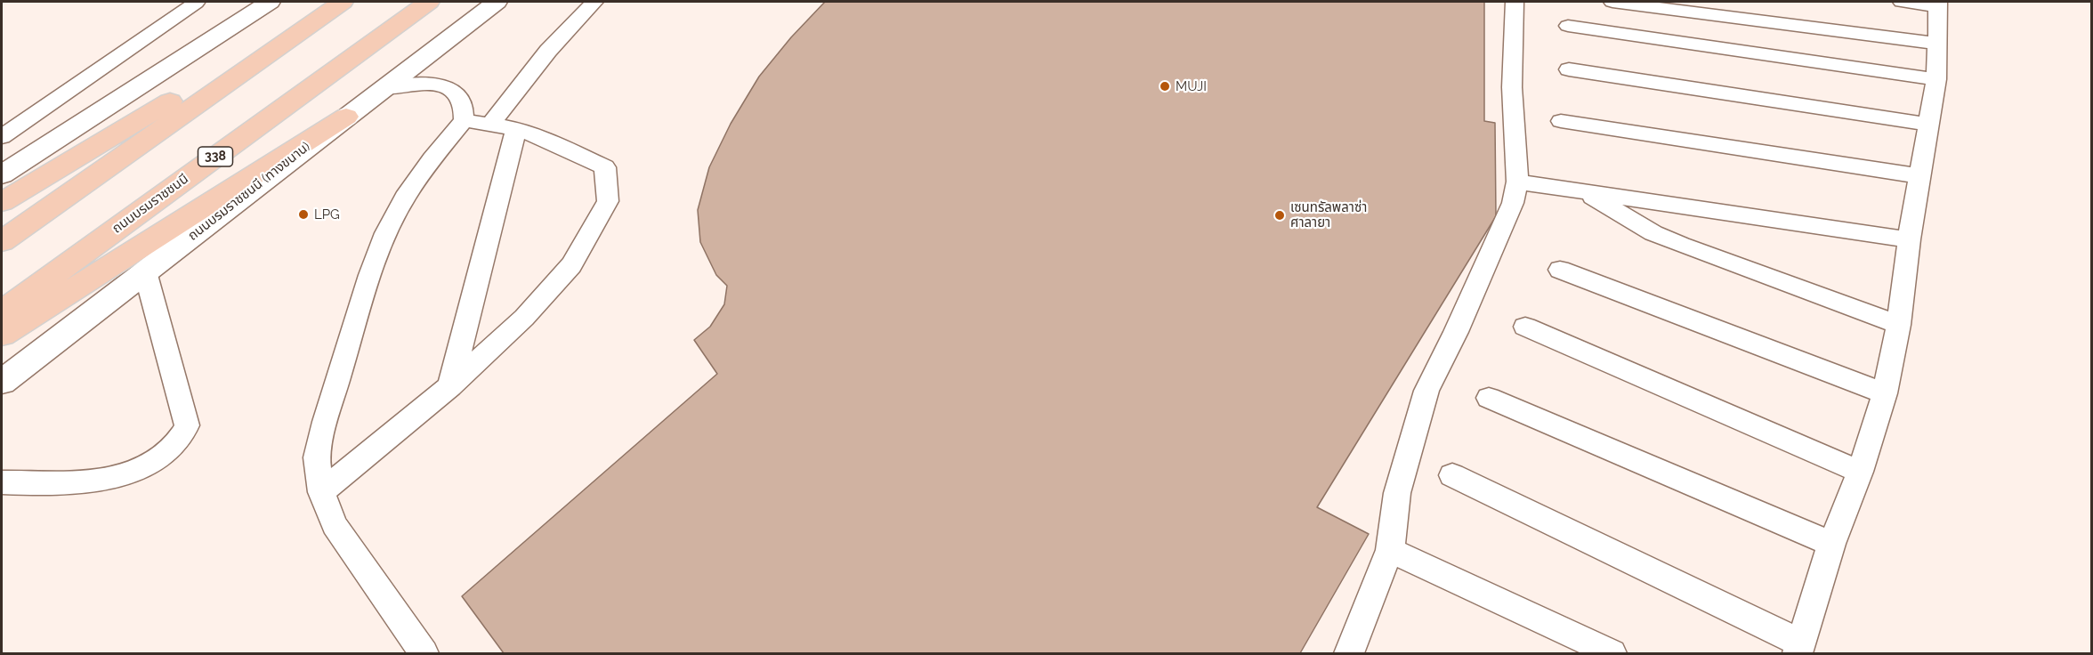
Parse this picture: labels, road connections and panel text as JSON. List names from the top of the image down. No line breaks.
{"streets":{"highway":["338","ถนนบรมราชชนนี"],"main road":["ถนนบรมราชชนนี (ทางขนาน)"]},"places":["MUJI","LPG","เซนทรัลพลาซ่า ศาลายา"]}
